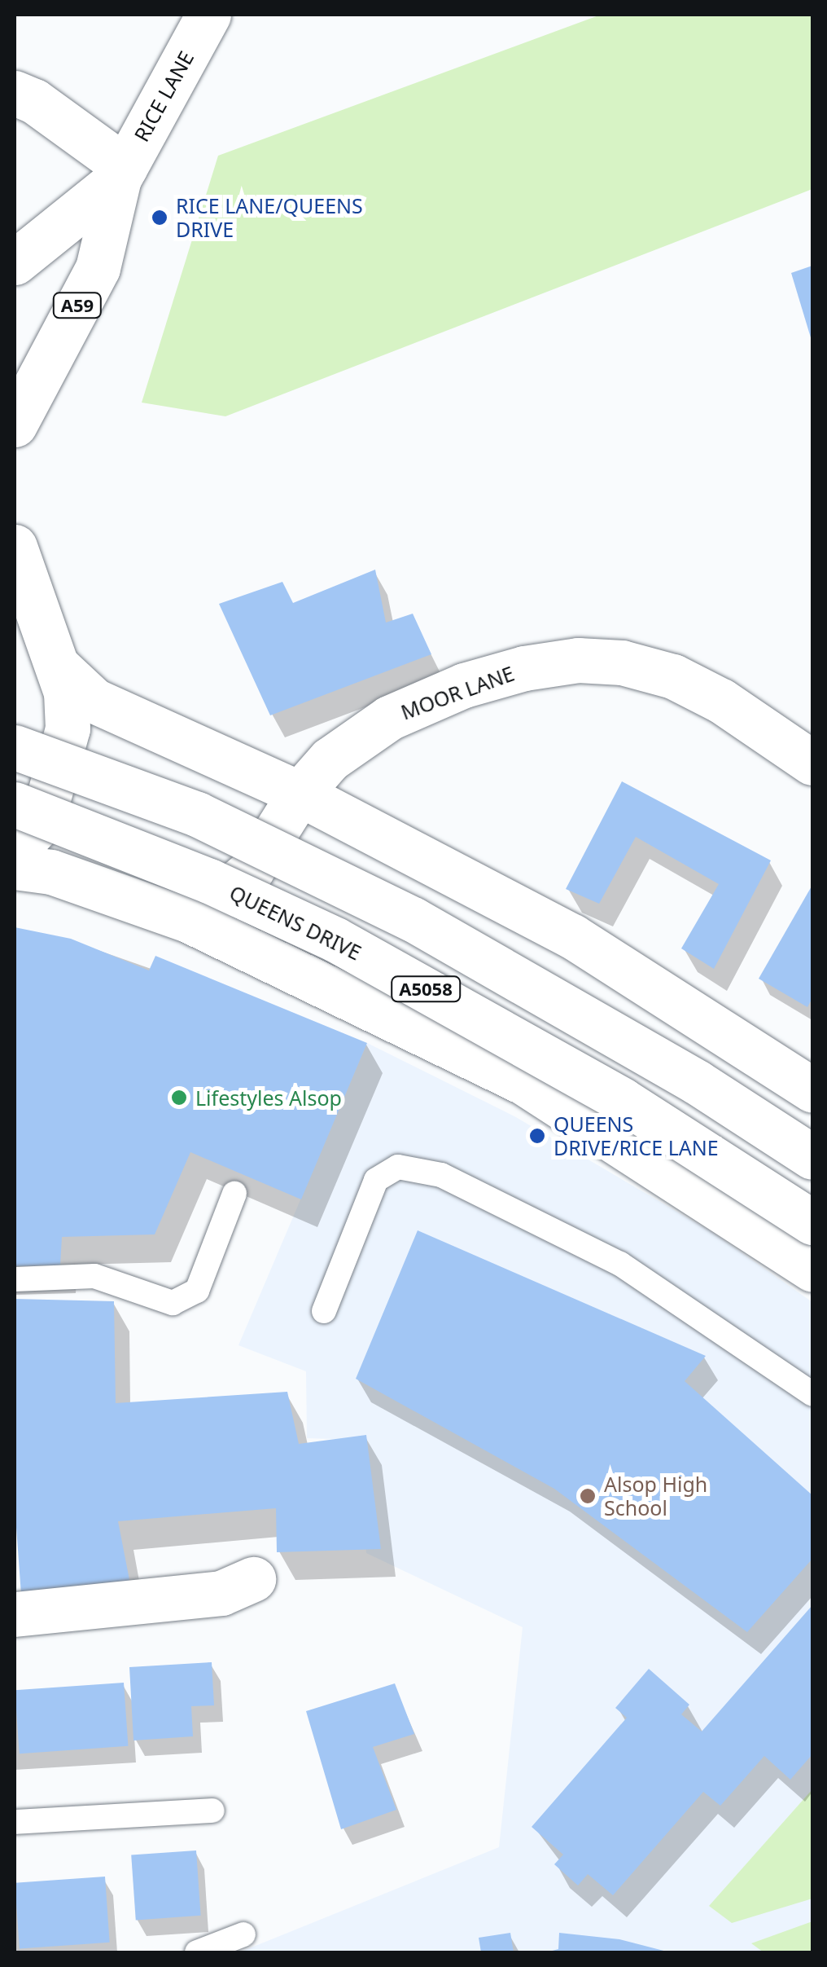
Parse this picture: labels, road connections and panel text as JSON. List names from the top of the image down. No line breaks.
{"streets":{"main road":["RICE LANE","A59","MOOR LANE","QUEENS DRIVE","A5058"]},"places":["RICE LANE/QUEENS DRIVE","Lifestyles Alsop","QUEENS DRIVE/RICE LANE","Alsop High School"]}
